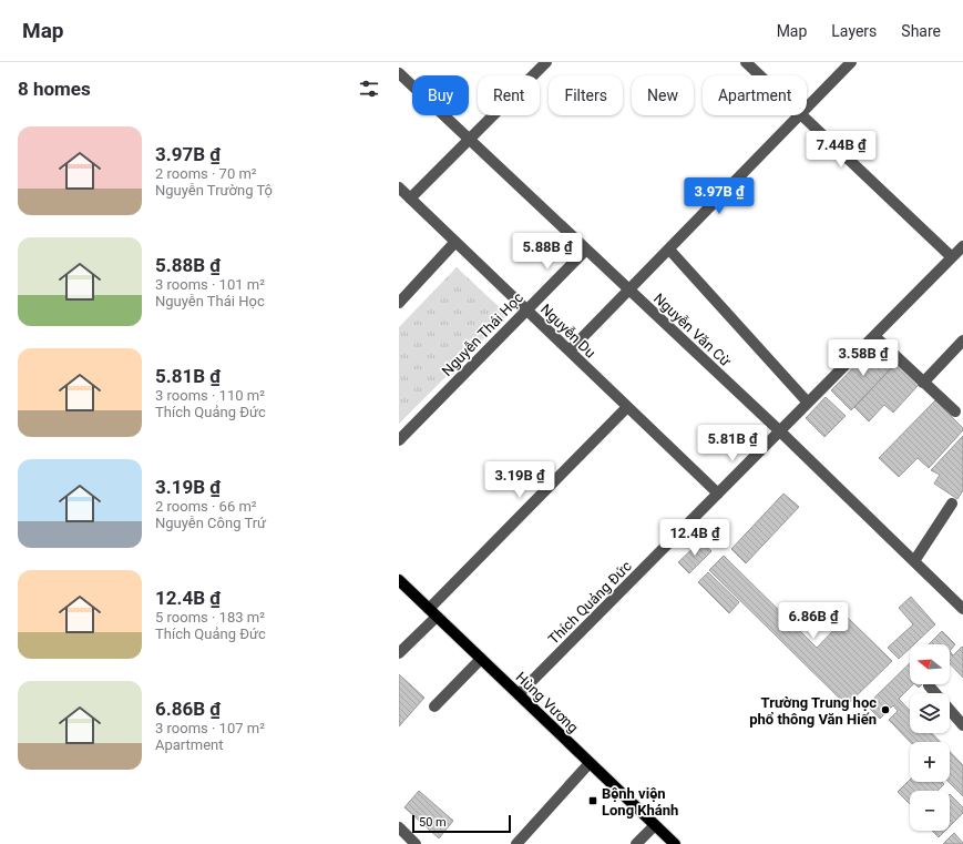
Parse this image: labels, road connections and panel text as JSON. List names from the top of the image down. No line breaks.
{"streets":{"main road":["Hùng Vương"],"street":["Nguyễn Văn Cừ","Nguyễn Du","Nguyễn Thái Học","Thích Quảng Đức"]},"crossings":[["Nguyễn Văn Cừ","Nguyễn Thái Học"],["Nguyễn Văn Cừ","Thích Quảng Đức"],["Nguyễn Du","Nguyễn Thái Học"],["Nguyễn Du","Thích Quảng Đức"],["Thích Quảng Đức","Hùng Vương"]],"places":{"other":["Trường Trung học phổ thông Văn Hiến"],"transit":["Bệnh viện Long Khánh"]},"scale_bar":"50 m","north":"left","page":{"header":"Map","nav":["Map","Layers","Share"],"heading":"8 homes","chip":["Buy","Rent","Filters","New","Apartment"],"list":[{"name":"3.97B ₫","note":"2 rooms · 70 m² · Nguyễn Trường Tộ"},{"name":"5.88B ₫","note":"3 rooms · 101 m² · Nguyễn Thái Học"},{"name":"5.81B ₫","note":"3 rooms · 110 m² · Thích Quảng Đức"},{"name":"3.19B ₫","note":"2 rooms · 66 m² · Nguyễn Công Trứ"},{"name":"12.4B ₫","note":"5 rooms · 183 m² · Thích Quảng Đức"},{"name":"6.86B ₫","note":"3 rooms · 107 m² · Apartment"}],"price":["7.44B ₫","3.97B ₫","5.88B ₫","3.58B ₫","5.81B ₫","3.19B ₫","12.4B ₫","6.86B ₫"],"map_buttons":["+","−"],"scale":"50 m"}}
